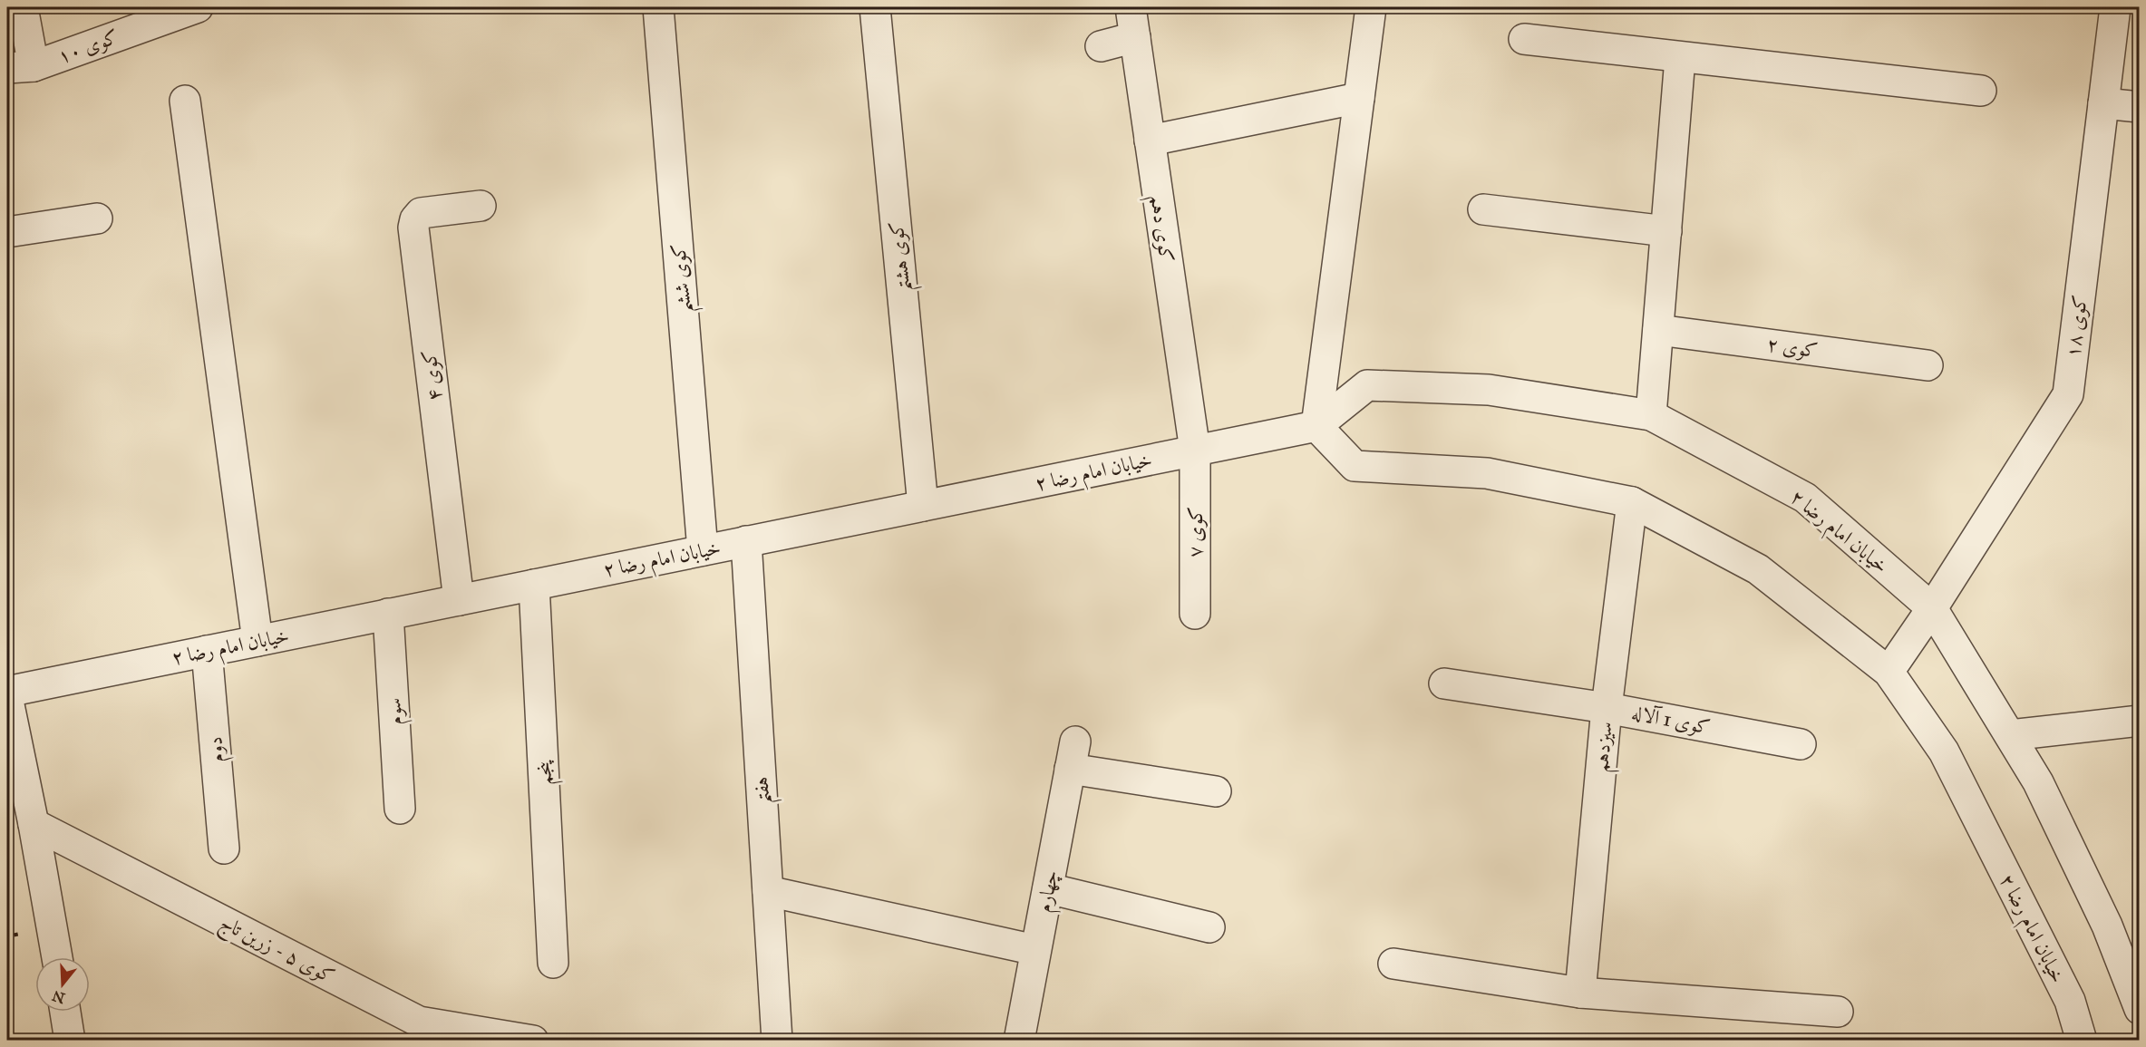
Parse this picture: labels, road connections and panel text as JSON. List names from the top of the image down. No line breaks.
{"streets":{"street":["کوی ۱۰","کوی دهم","کوی هشتم","کوی ششم","کوی ۱۸","کوی ۲","کوی ۴","خیابان امام رضا ۲","کوی ۷","سوم","کوی 1 آلاله","سیزدهم","دوم","پنجم","هفتم","چهارم","کوی ۵ - زرین تاج"]},"crossings":[["کوی دهم","خیابان امام رضا ۲"],["کوی دهم","کوی ۷"],["کوی هشتم","خیابان امام رضا ۲"],["کوی ششم","خیابان امام رضا ۲"],["کوی ۱۸","خیابان امام رضا ۲"],["کوی ۴","خیابان امام رضا ۲"],["خیابان امام رضا ۲","کوی ۷"],["خیابان امام رضا ۲","سوم"],["خیابان امام رضا ۲","سیزدهم"],["خیابان امام رضا ۲","دوم"],["خیابان امام رضا ۲","پنجم"],["خیابان امام رضا ۲","هفتم"],["کوی 1 آلاله","سیزدهم"]],"north":"bottom"}
